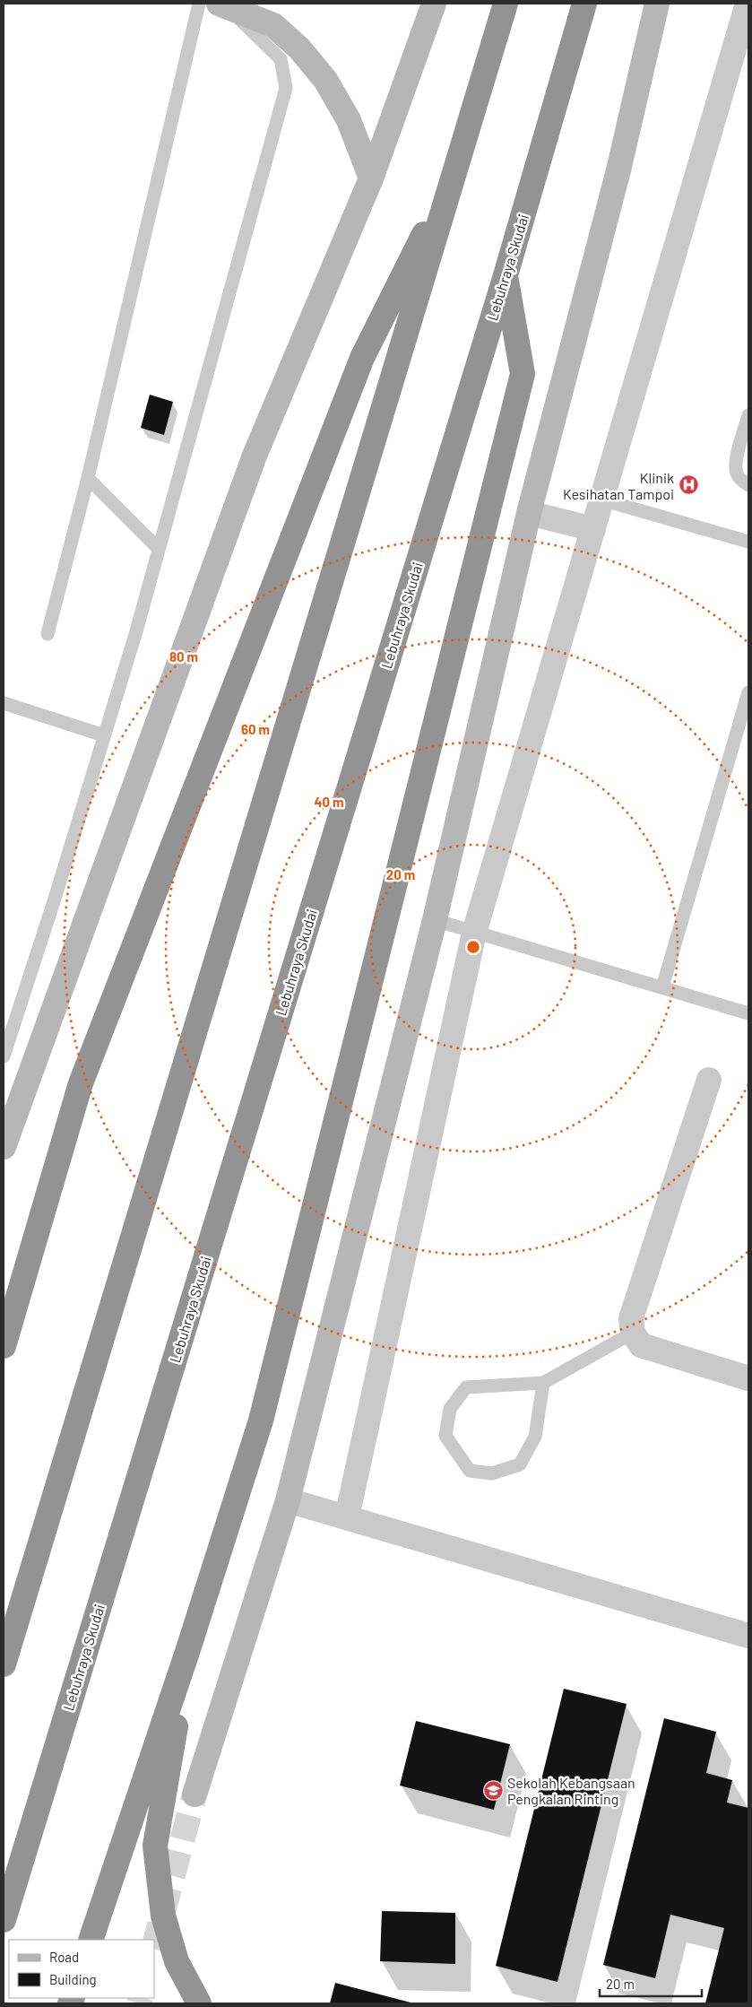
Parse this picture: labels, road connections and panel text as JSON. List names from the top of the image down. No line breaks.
{"streets":{"highway":["Lebuhraya Skudai"]},"places":{"hospital":["Klinik Kesihatan Tampoi"],"school or university":["Sekolah Kebangsaan Pengkalan Rinting"]},"legend":["Road","Building"],"scale_bar":"20 m","rings":["80 m","60 m","40 m","20 m"]}
